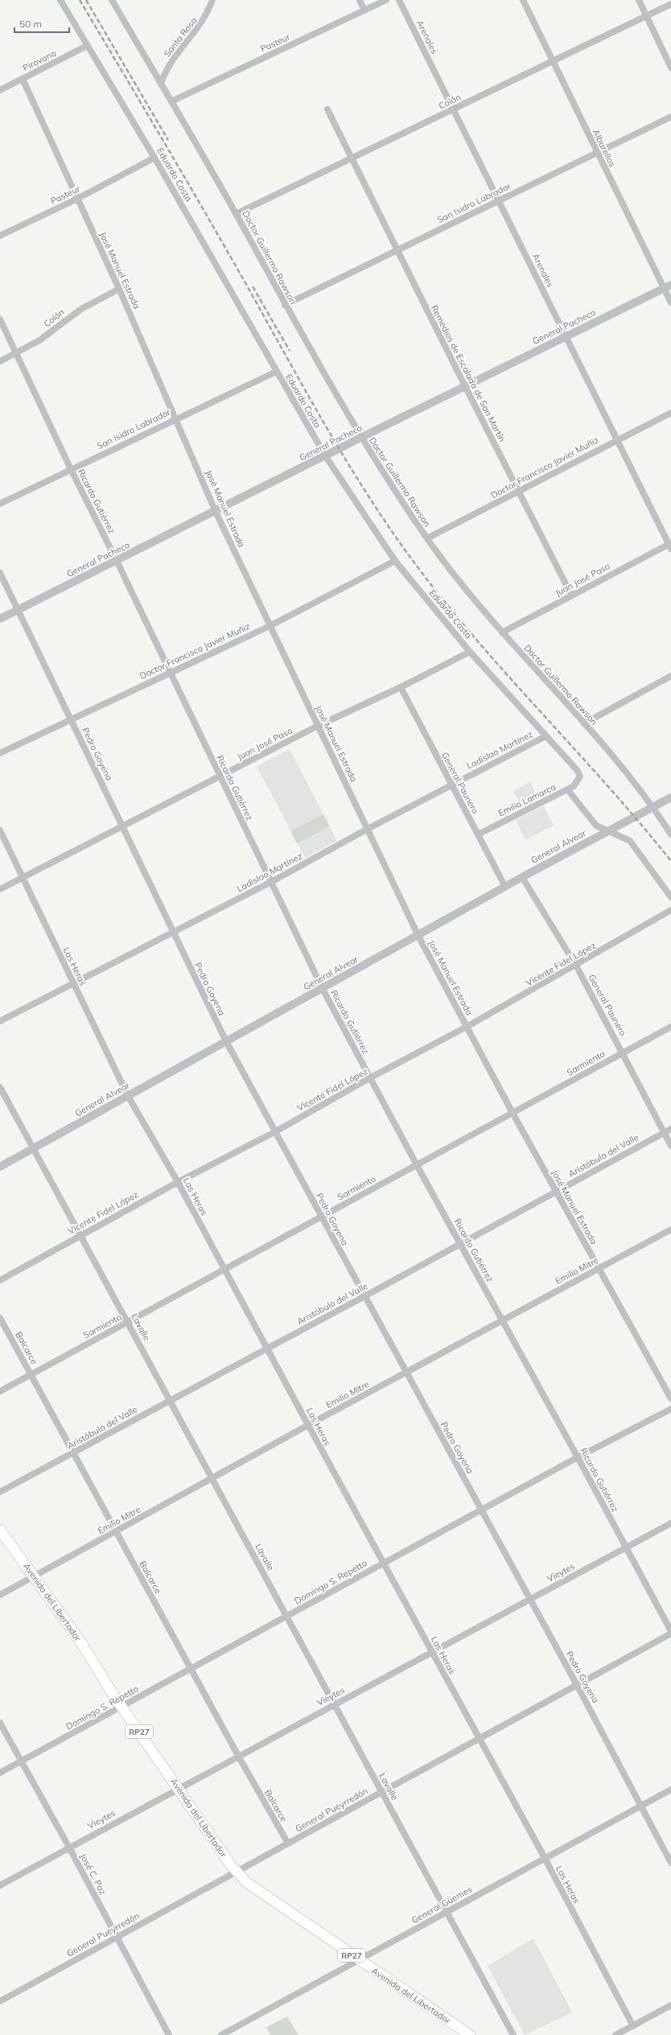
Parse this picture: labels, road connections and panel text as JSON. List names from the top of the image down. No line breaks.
{"streets":{"main road":["Avenida del Libertador","RP27"],"street":["Santa Rosa","Arenales","Pasteur","Pirovano","Colón","Albarellos","Eduardo Costa","San Isidro Labrador","Doctor Guillermo Rawson","José Manuel Estrada","General Pacheco","Remedios de Escalada de San Martín","Doctor Francisco Javier Muñiz","Ricardo Gutiérrez","Juan José Paso","Ladislao Martínez","Pedro Goyena","General Paunero","Emilio Lamarca","General Alvear","Vicente Fidel López","Las Heras","Sarmiento","Aristóbulo del Valle","Emilio Mitre","Lavalle","Balcarce","Vieytes","Domingo S. Repetto","General Pueyrredón","José C. Paz","General Güemes"]},"crossings":[["Santa Rosa","Doctor Guillermo Rawson"],["Arenales","Colón"],["Arenales","San Isidro Labrador"],["Arenales","General Pacheco"],["Arenales","Doctor Francisco Javier Muñiz"],["Arenales","Juan José Paso"],["Pasteur","Eduardo Costa"],["Pasteur","Doctor Guillermo Rawson"],["Pasteur","José Manuel Estrada"],["Pirovano","Eduardo Costa"],["Pirovano","José Manuel Estrada"],["Colón","Albarellos"],["Colón","Doctor Guillermo Rawson"],["Colón","José Manuel Estrada"],["Colón","Remedios de Escalada de San Martín"],["Colón","Ricardo Gutiérrez"],["Albarellos","San Isidro Labrador"],["Albarellos","General Pacheco"],["Eduardo Costa","San Isidro Labrador"],["Eduardo Costa","General Pacheco"],["Eduardo Costa","Doctor Francisco Javier Muñiz"],["Eduardo Costa","Juan José Paso"],["Eduardo Costa","Ladislao Martínez"],["Eduardo Costa","Emilio Lamarca"],["San Isidro Labrador","Doctor Guillermo Rawson"],["San Isidro Labrador","José Manuel Estrada"],["San Isidro Labrador","Remedios de Escalada de San Martín"],["San Isidro Labrador","Ricardo Gutiérrez"],["Doctor Guillermo Rawson","General Pacheco"],["Doctor Guillermo Rawson","Doctor Francisco Javier Muñiz"],["Doctor Guillermo Rawson","Juan José Paso"],["Doctor Guillermo Rawson","General Alvear"],["José Manuel Estrada","General Pacheco"],["José Manuel Estrada","Doctor Francisco Javier Muñiz"],["José Manuel Estrada","Juan José Paso"],["José Manuel Estrada","Ladislao Martínez"],["José Manuel Estrada","General Alvear"],["José Manuel Estrada","Vicente Fidel López"],["José Manuel Estrada","Sarmiento"],["José Manuel Estrada","Aristóbulo del Valle"],["José Manuel Estrada","Emilio Mitre"],["General Pacheco","Remedios de Escalada de San Martín"],["General Pacheco","Ricardo Gutiérrez"],["General Pacheco","Pedro Goyena"],["Remedios de Escalada de San Martín","Doctor Francisco Javier Muñiz"],["Remedios de Escalada de San Martín","Juan José Paso"],["Doctor Francisco Javier Muñiz","Ricardo Gutiérrez"],["Doctor Francisco Javier Muñiz","Pedro Goyena"],["Ricardo Gutiérrez","Juan José Paso"],["Ricardo Gutiérrez","Ladislao Martínez"],["Ricardo Gutiérrez","General Alvear"],["Ricardo Gutiérrez","Vicente Fidel López"],["Ricardo Gutiérrez","Sarmiento"],["Ricardo Gutiérrez","Aristóbulo del Valle"],["Ricardo Gutiérrez","Emilio Mitre"],["Ricardo Gutiérrez","Vieytes"],["Ricardo Gutiérrez","Domingo S. Repetto"],["Ricardo Gutiérrez","General Pueyrredón"],["Juan José Paso","Pedro Goyena"],["Juan José Paso","General Paunero"],["Juan José Paso","Las Heras"],["Ladislao Martínez","Pedro Goyena"],["Ladislao Martínez","General Paunero"],["Ladislao Martínez","Las Heras"],["Pedro Goyena","General Alvear"],["Pedro Goyena","Vicente Fidel López"],["Pedro Goyena","Sarmiento"],["Pedro Goyena","Aristóbulo del Valle"],["Pedro Goyena","Emilio Mitre"],["Pedro Goyena","Vieytes"],["Pedro Goyena","Domingo S. Repetto"],["Pedro Goyena","General Pueyrredón"],["Pedro Goyena","General Güemes"],["General Paunero","Emilio Lamarca"],["General Paunero","General Alvear"],["General Paunero","Vicente Fidel López"],["General Paunero","Sarmiento"],["General Paunero","Aristóbulo del Valle"],["General Alvear","Las Heras"],["General Alvear","Lavalle"],["Vicente Fidel López","Las Heras"],["Vicente Fidel López","Lavalle"],["Las Heras","Sarmiento"],["Las Heras","Aristóbulo del Valle"],["Las Heras","Emilio Mitre"],["Las Heras","Vieytes"],["Las Heras","Domingo S. Repetto"],["Las Heras","General Pueyrredón"],["Las Heras","General Güemes"],["Sarmiento","Lavalle"],["Sarmiento","Balcarce"],["Aristóbulo del Valle","Lavalle"],["Aristóbulo del Valle","Balcarce"],["Emilio Mitre","Lavalle"],["Emilio Mitre","Balcarce"],["Emilio Mitre","Avenida del Libertador"],["Lavalle","Vieytes"],["Lavalle","Domingo S. Repetto"],["Lavalle","General Pueyrredón"],["Lavalle","General Güemes"],["Balcarce","Vieytes"],["Balcarce","Domingo S. Repetto"],["Balcarce","General Pueyrredón"],["Vieytes","Avenida del Libertador"],["Vieytes","José C. Paz"],["Domingo S. Repetto","Avenida del Libertador"],["Domingo S. Repetto","José C. Paz"],["Avenida del Libertador","General Pueyrredón"],["Avenida del Libertador","General Güemes"],["General Pueyrredón","José C. Paz"]],"scale_bar":"50 m"}
